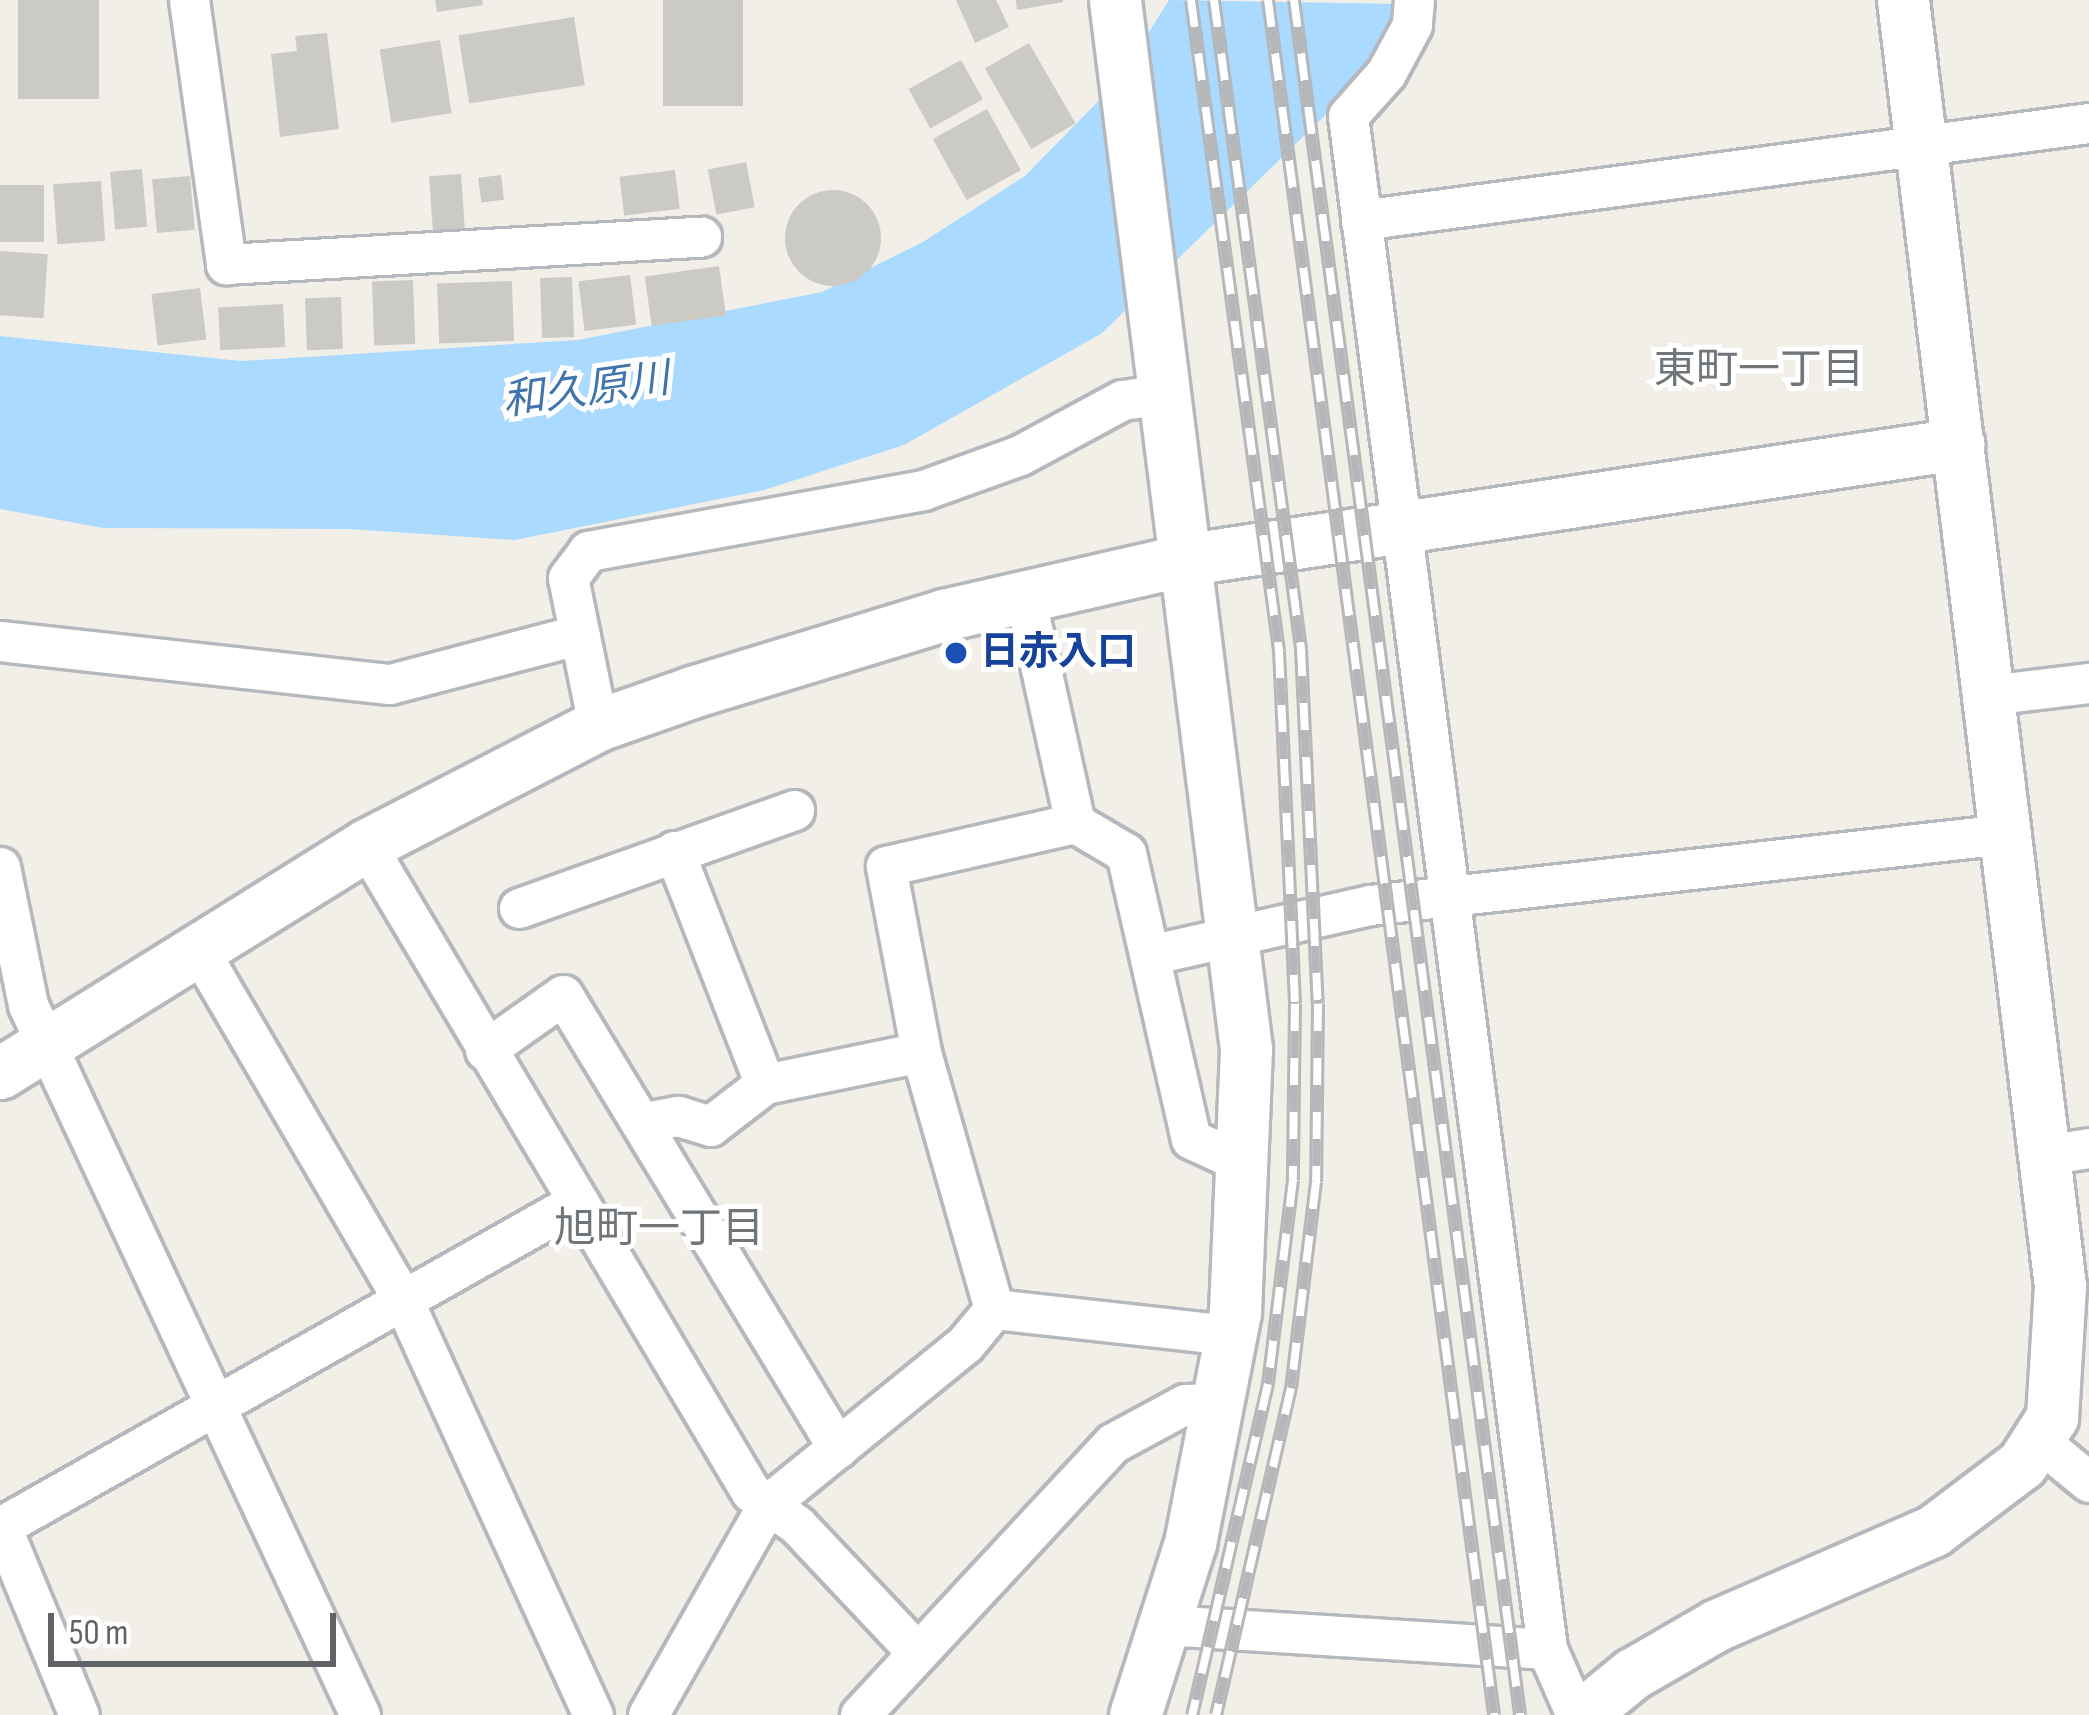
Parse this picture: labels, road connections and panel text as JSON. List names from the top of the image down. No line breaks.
{"districts":["東町一丁目","旭町一丁目"],"water":["和久原川"],"places":["日赤入口"],"scale_bar":"50 m"}
